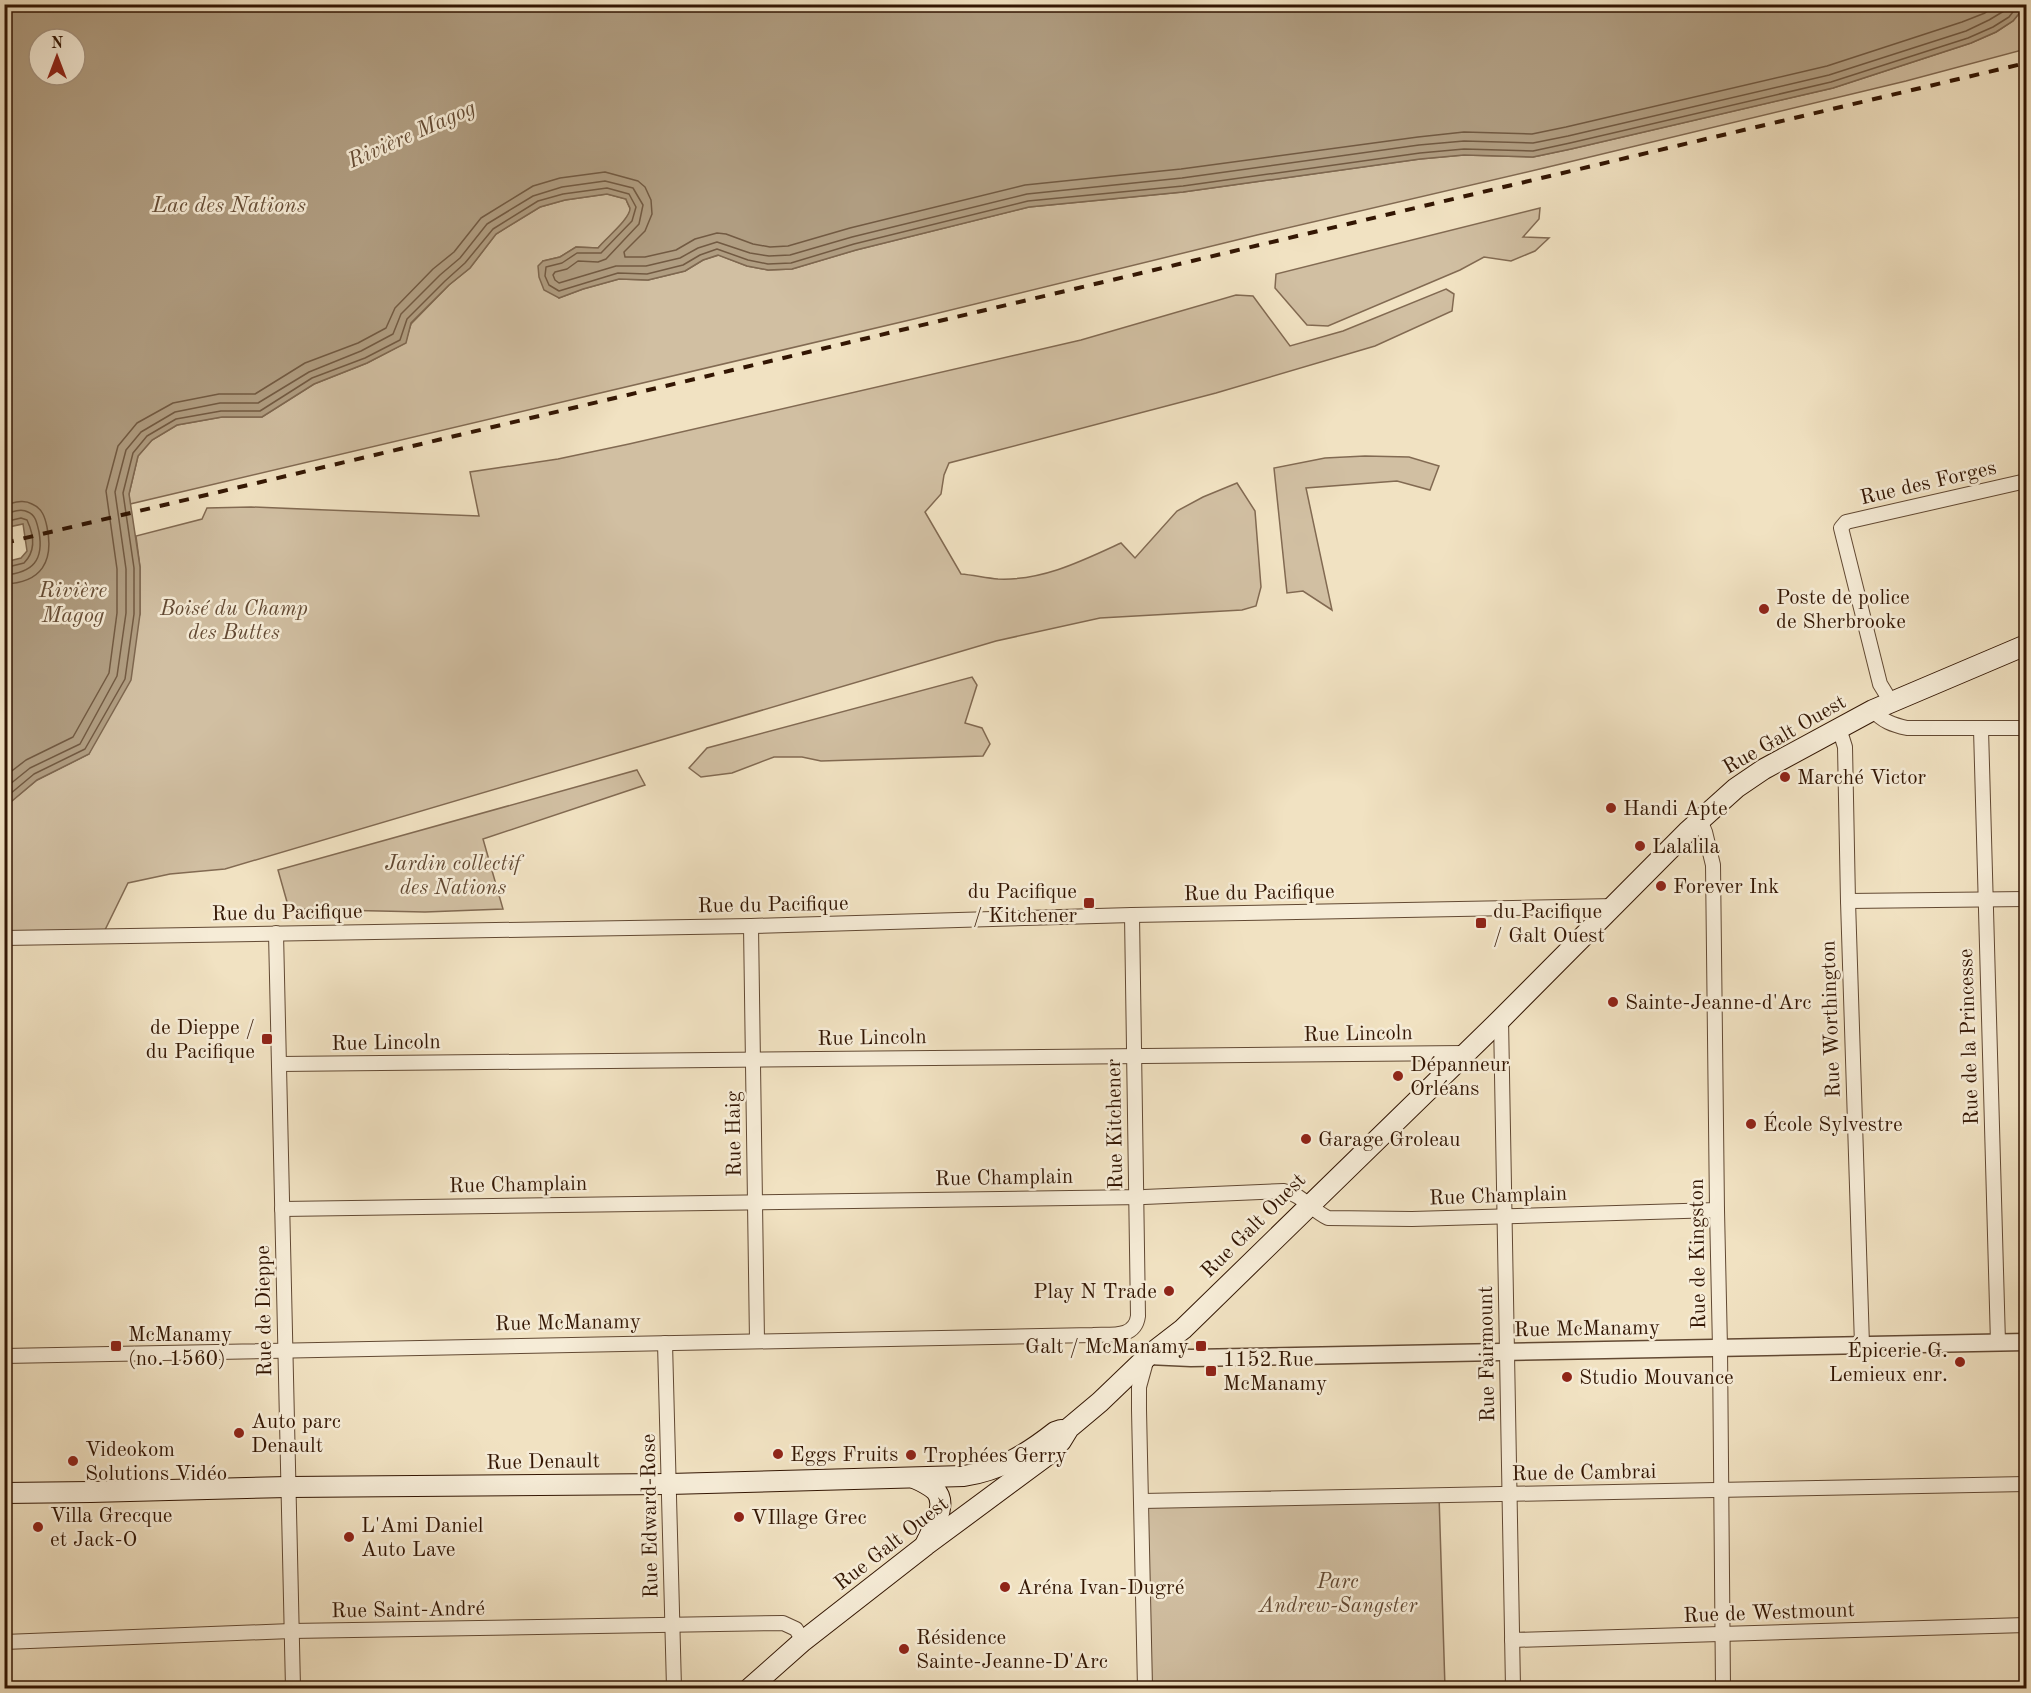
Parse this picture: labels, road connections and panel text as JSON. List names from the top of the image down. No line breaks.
{"streets":{"main road":["Rue Galt Ouest","Rue Denault"],"street":["Rue des Forges","Rue du Pacifique","Rue Worthington","Rue Lincoln","Rue de la Princesse","Rue Kitchener","Rue Haig","Rue Champlain","Rue de Kingston","Rue de Dieppe","Rue McManamy","Rue Fairmount","Rue de Cambrai","Rue Edward-Rose","Rue Saint-André","Rue de Westmount"]},"crossings":[["Rue des Forges","Rue Galt Ouest"],["Rue Galt Ouest","Rue du Pacifique"],["Rue Galt Ouest","Rue Worthington"],["Rue Galt Ouest","Rue Lincoln"],["Rue Galt Ouest","Rue Champlain"],["Rue Galt Ouest","Rue de Kingston"],["Rue Galt Ouest","Rue McManamy"],["Rue Galt Ouest","Rue Fairmount"],["Rue Galt Ouest","Rue Denault"],["Rue Galt Ouest","Rue Saint-André"],["Rue du Pacifique","Rue Kitchener"],["Rue du Pacifique","Rue Haig"],["Rue du Pacifique","Rue de Dieppe"],["Rue Worthington","Rue McManamy"],["Rue Lincoln","Rue Kitchener"],["Rue Lincoln","Rue Haig"],["Rue Lincoln","Rue de Dieppe"],["Rue de la Princesse","Rue McManamy"],["Rue Kitchener","Rue Champlain"],["Rue Kitchener","Rue McManamy"],["Rue Haig","Rue Champlain"],["Rue Haig","Rue McManamy"],["Rue Champlain","Rue de Kingston"],["Rue Champlain","Rue de Dieppe"],["Rue Champlain","Rue Fairmount"],["Rue de Kingston","Rue McManamy"],["Rue de Kingston","Rue de Cambrai"],["Rue de Kingston","Rue de Westmount"],["Rue de Dieppe","Rue McManamy"],["Rue de Dieppe","Rue Denault"],["Rue de Dieppe","Rue Saint-André"],["Rue McManamy","Rue Fairmount"],["Rue McManamy","Rue Edward-Rose"],["Rue Fairmount","Rue de Cambrai"],["Rue Fairmount","Rue de Westmount"],["Rue Denault","Rue Edward-Rose"],["Rue Edward-Rose","Rue Saint-André"]],"water":["Rivière Magog","Lac des Nations"],"parks":["Boisé du Champ des Buttes","Jardin collectif des Nations","Parc Andrew-Sangster"],"places":{"other":["Poste de police de Sherbrooke","Marché Victor","Handi Apte","Lalalila","Forever Ink","Sainte-Jeanne-d'Arc","Dépanneur Orléans","École Sylvestre","Garage Groleau","Play N Trade","Épicerie G. Lemieux enr.","Studio Mouvance","Auto parc Denault","Eggs Fruits","Trophées Gerry","Videokom Solutions Vidéo","VIllage Grec","Villa Grecque et Jack-O","L'Ami Daniel Auto Lave","Aréna Ivan-Dugré","Résidence Sainte-Jeanne-D'Arc"],"transit":["du Pacifique / Kitchener","du Pacifique / Galt Ouest","de Dieppe / du Pacifique","McManamy (no. 1560)","Galt / McManamy","1152 Rue McManamy"]},"north":"top"}
